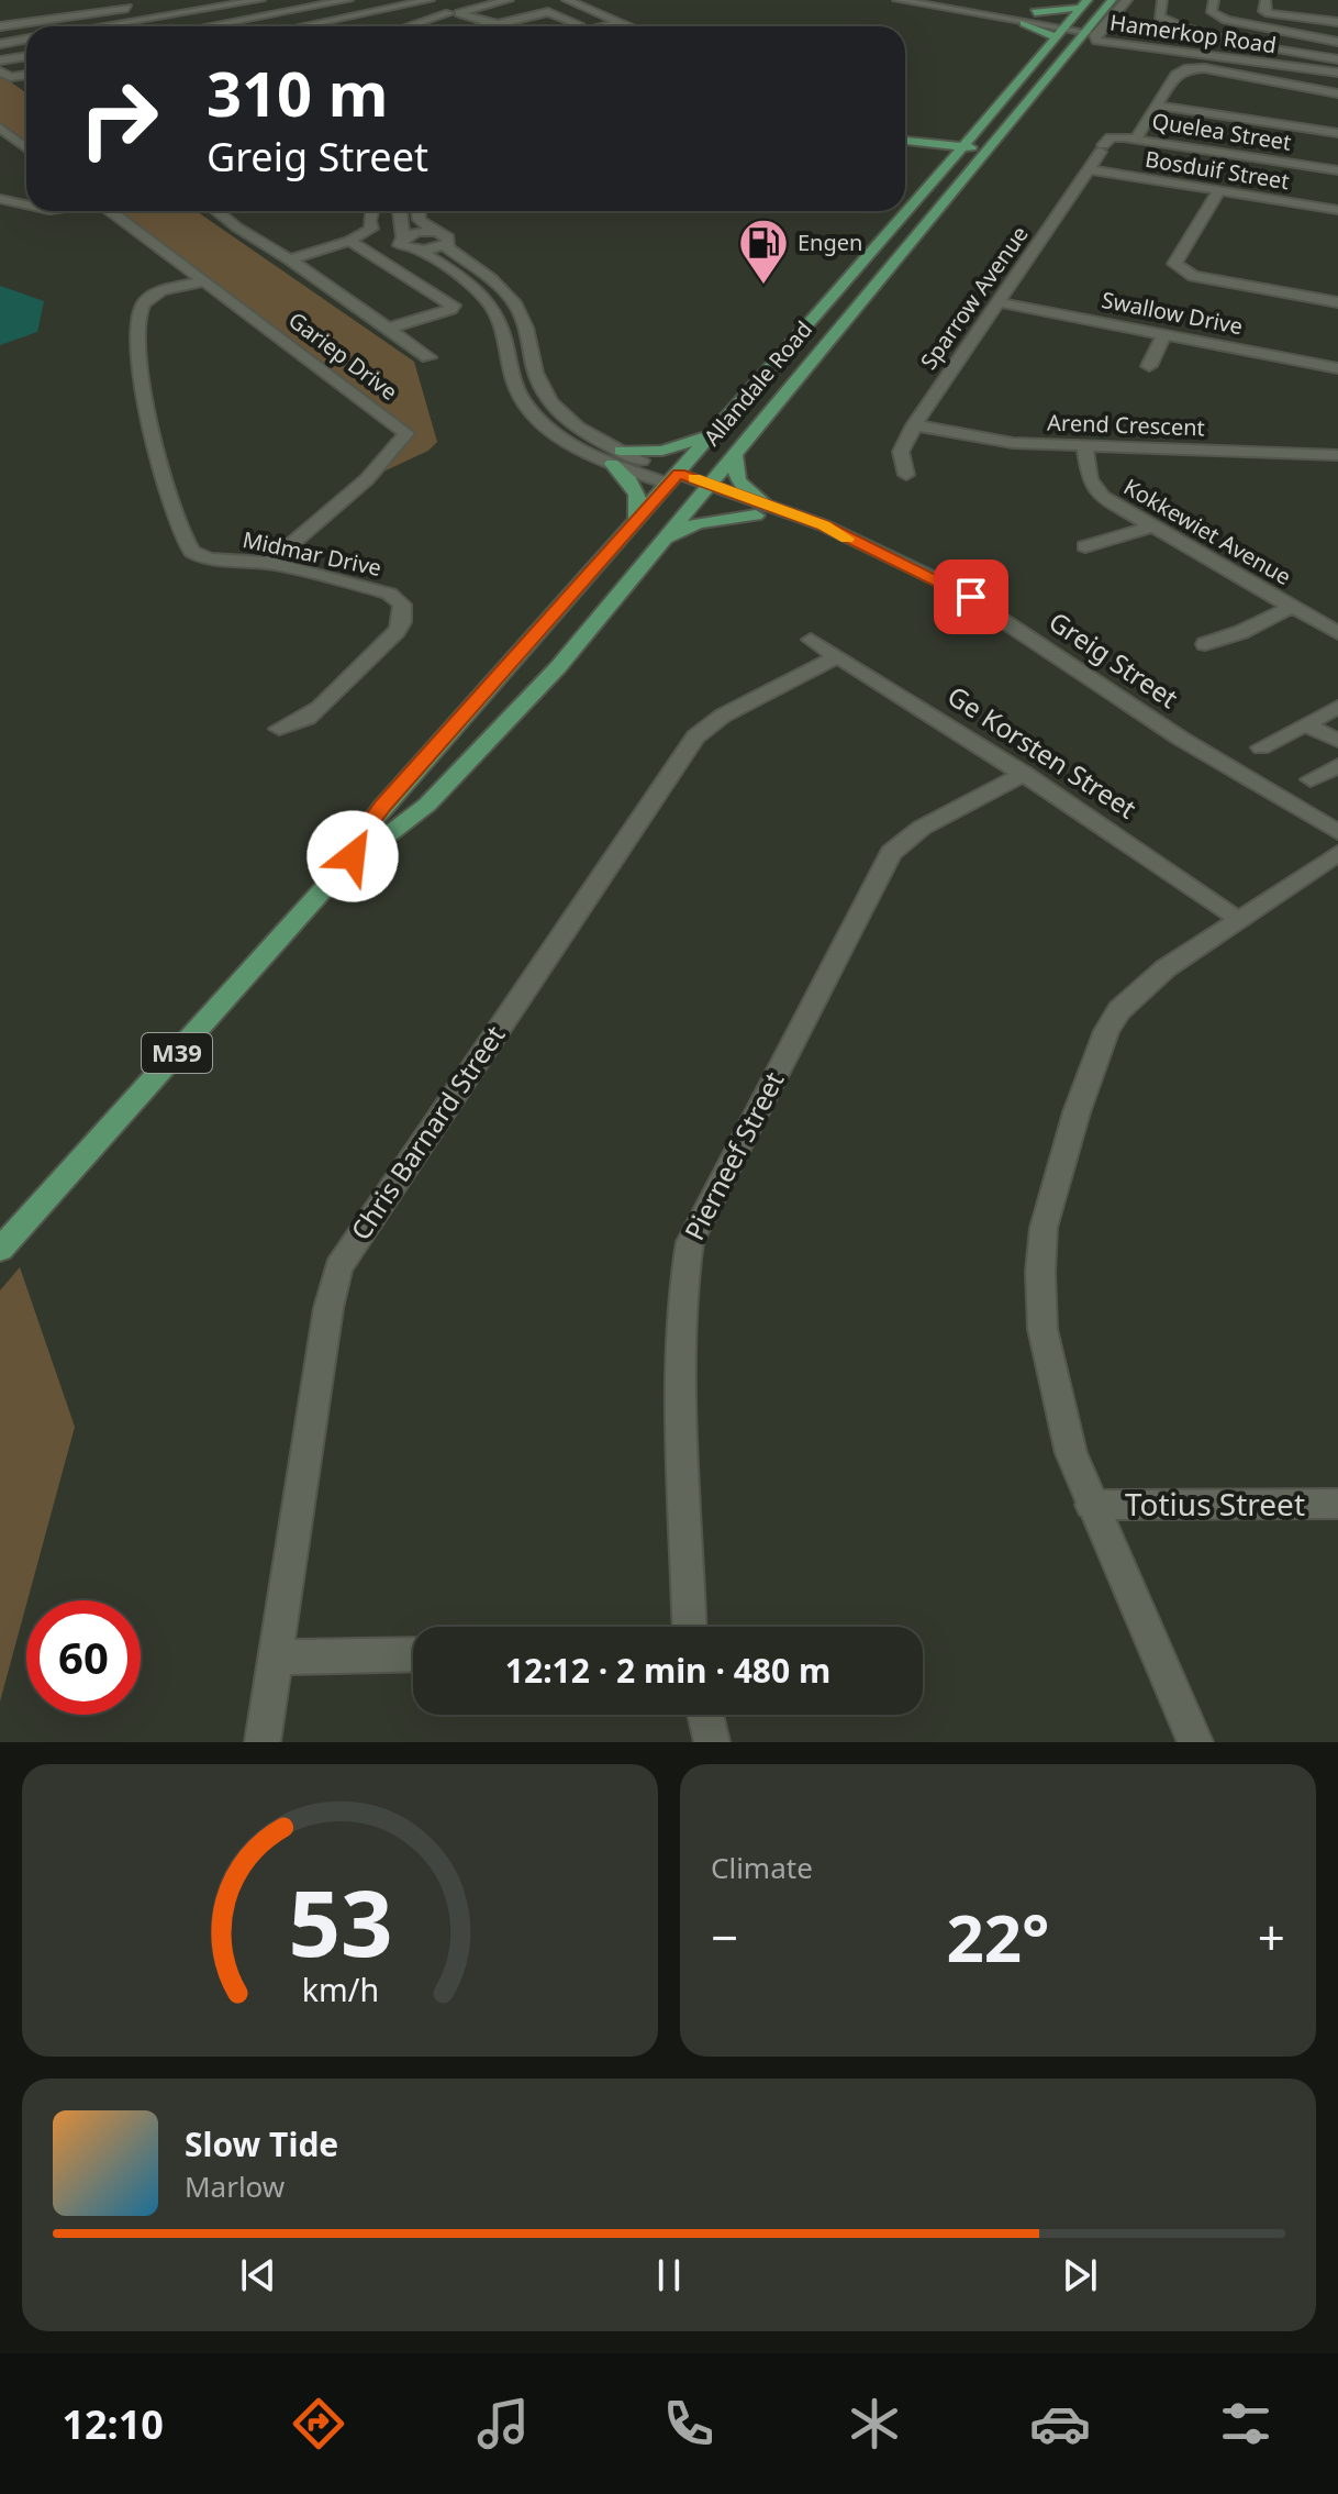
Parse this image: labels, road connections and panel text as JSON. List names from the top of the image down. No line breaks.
{"streets":{"main road":["Allandale Road","M39"],"street":["Hamerkop Road","Quelea Street","Bosduif Street","Sparrow Avenue","Swallow Drive","Gariep Drive","Arend Crescent","Kokkewiet Avenue","Midmar Drive","Greig Street","Ge Korsten Street","Chris Barnard Street","Pierneef Street","Totius Street"]},"crossings":[["Quelea Street","Sparrow Avenue"],["Bosduif Street","Sparrow Avenue"],["Sparrow Avenue","Swallow Drive"],["Sparrow Avenue","Arend Crescent"],["Gariep Drive","Midmar Drive"],["Allandale Road","Greig Street"],["Arend Crescent","Kokkewiet Avenue"],["Ge Korsten Street","Chris Barnard Street"],["Ge Korsten Street","Pierneef Street"]],"places":{"fuel station":["Engen"]},"page":{"turn":["310 m","Greig Street"],"limit":"60","trip":"12:12 · 2 min · 480 m","tile":"Climate","heat":["−","22°","+"],"song":["Slow Tide","Marlow"],"tabs":"12:10","gauge":["53","km/h"]}}
